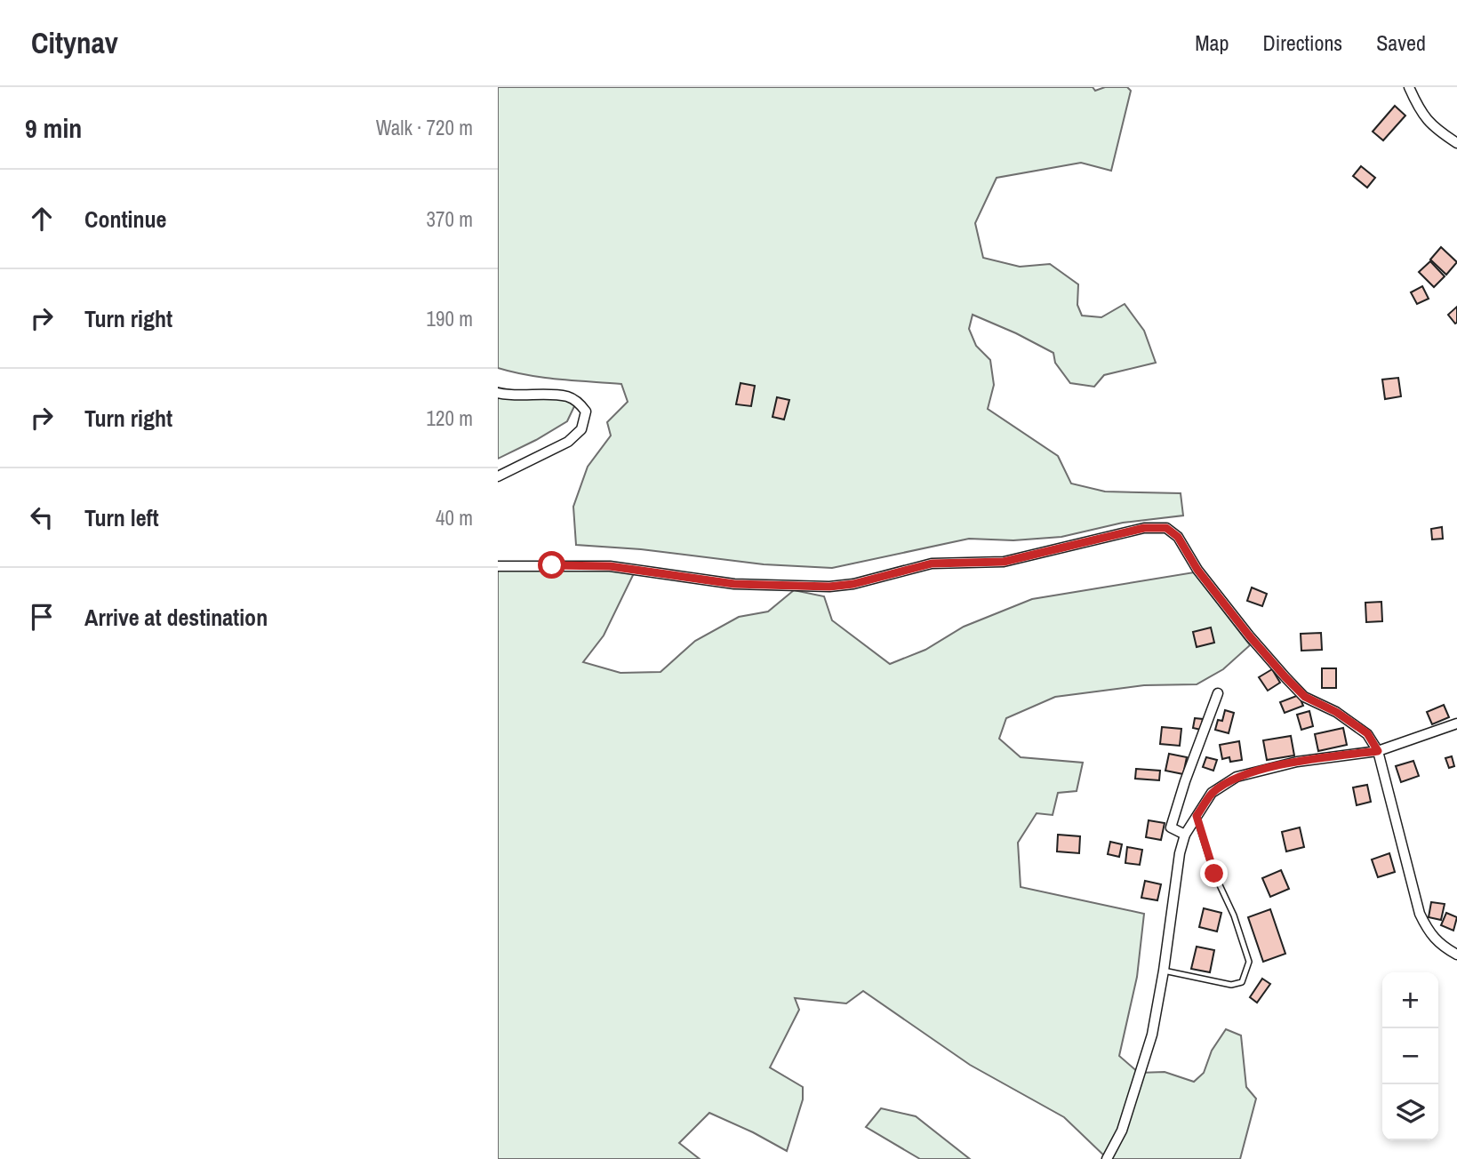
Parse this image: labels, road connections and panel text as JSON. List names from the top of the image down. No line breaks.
{"page":{"header":"Citynav","nav":["Map","Directions","Saved"],"heading":["9 min","Walk · 720 m"],"list":[["Continue","370 m"],["Turn right","190 m"],["Turn right","120 m"],["Turn left","40 m"],"Arrive at destination"],"map_buttons":["+","−"]}}
